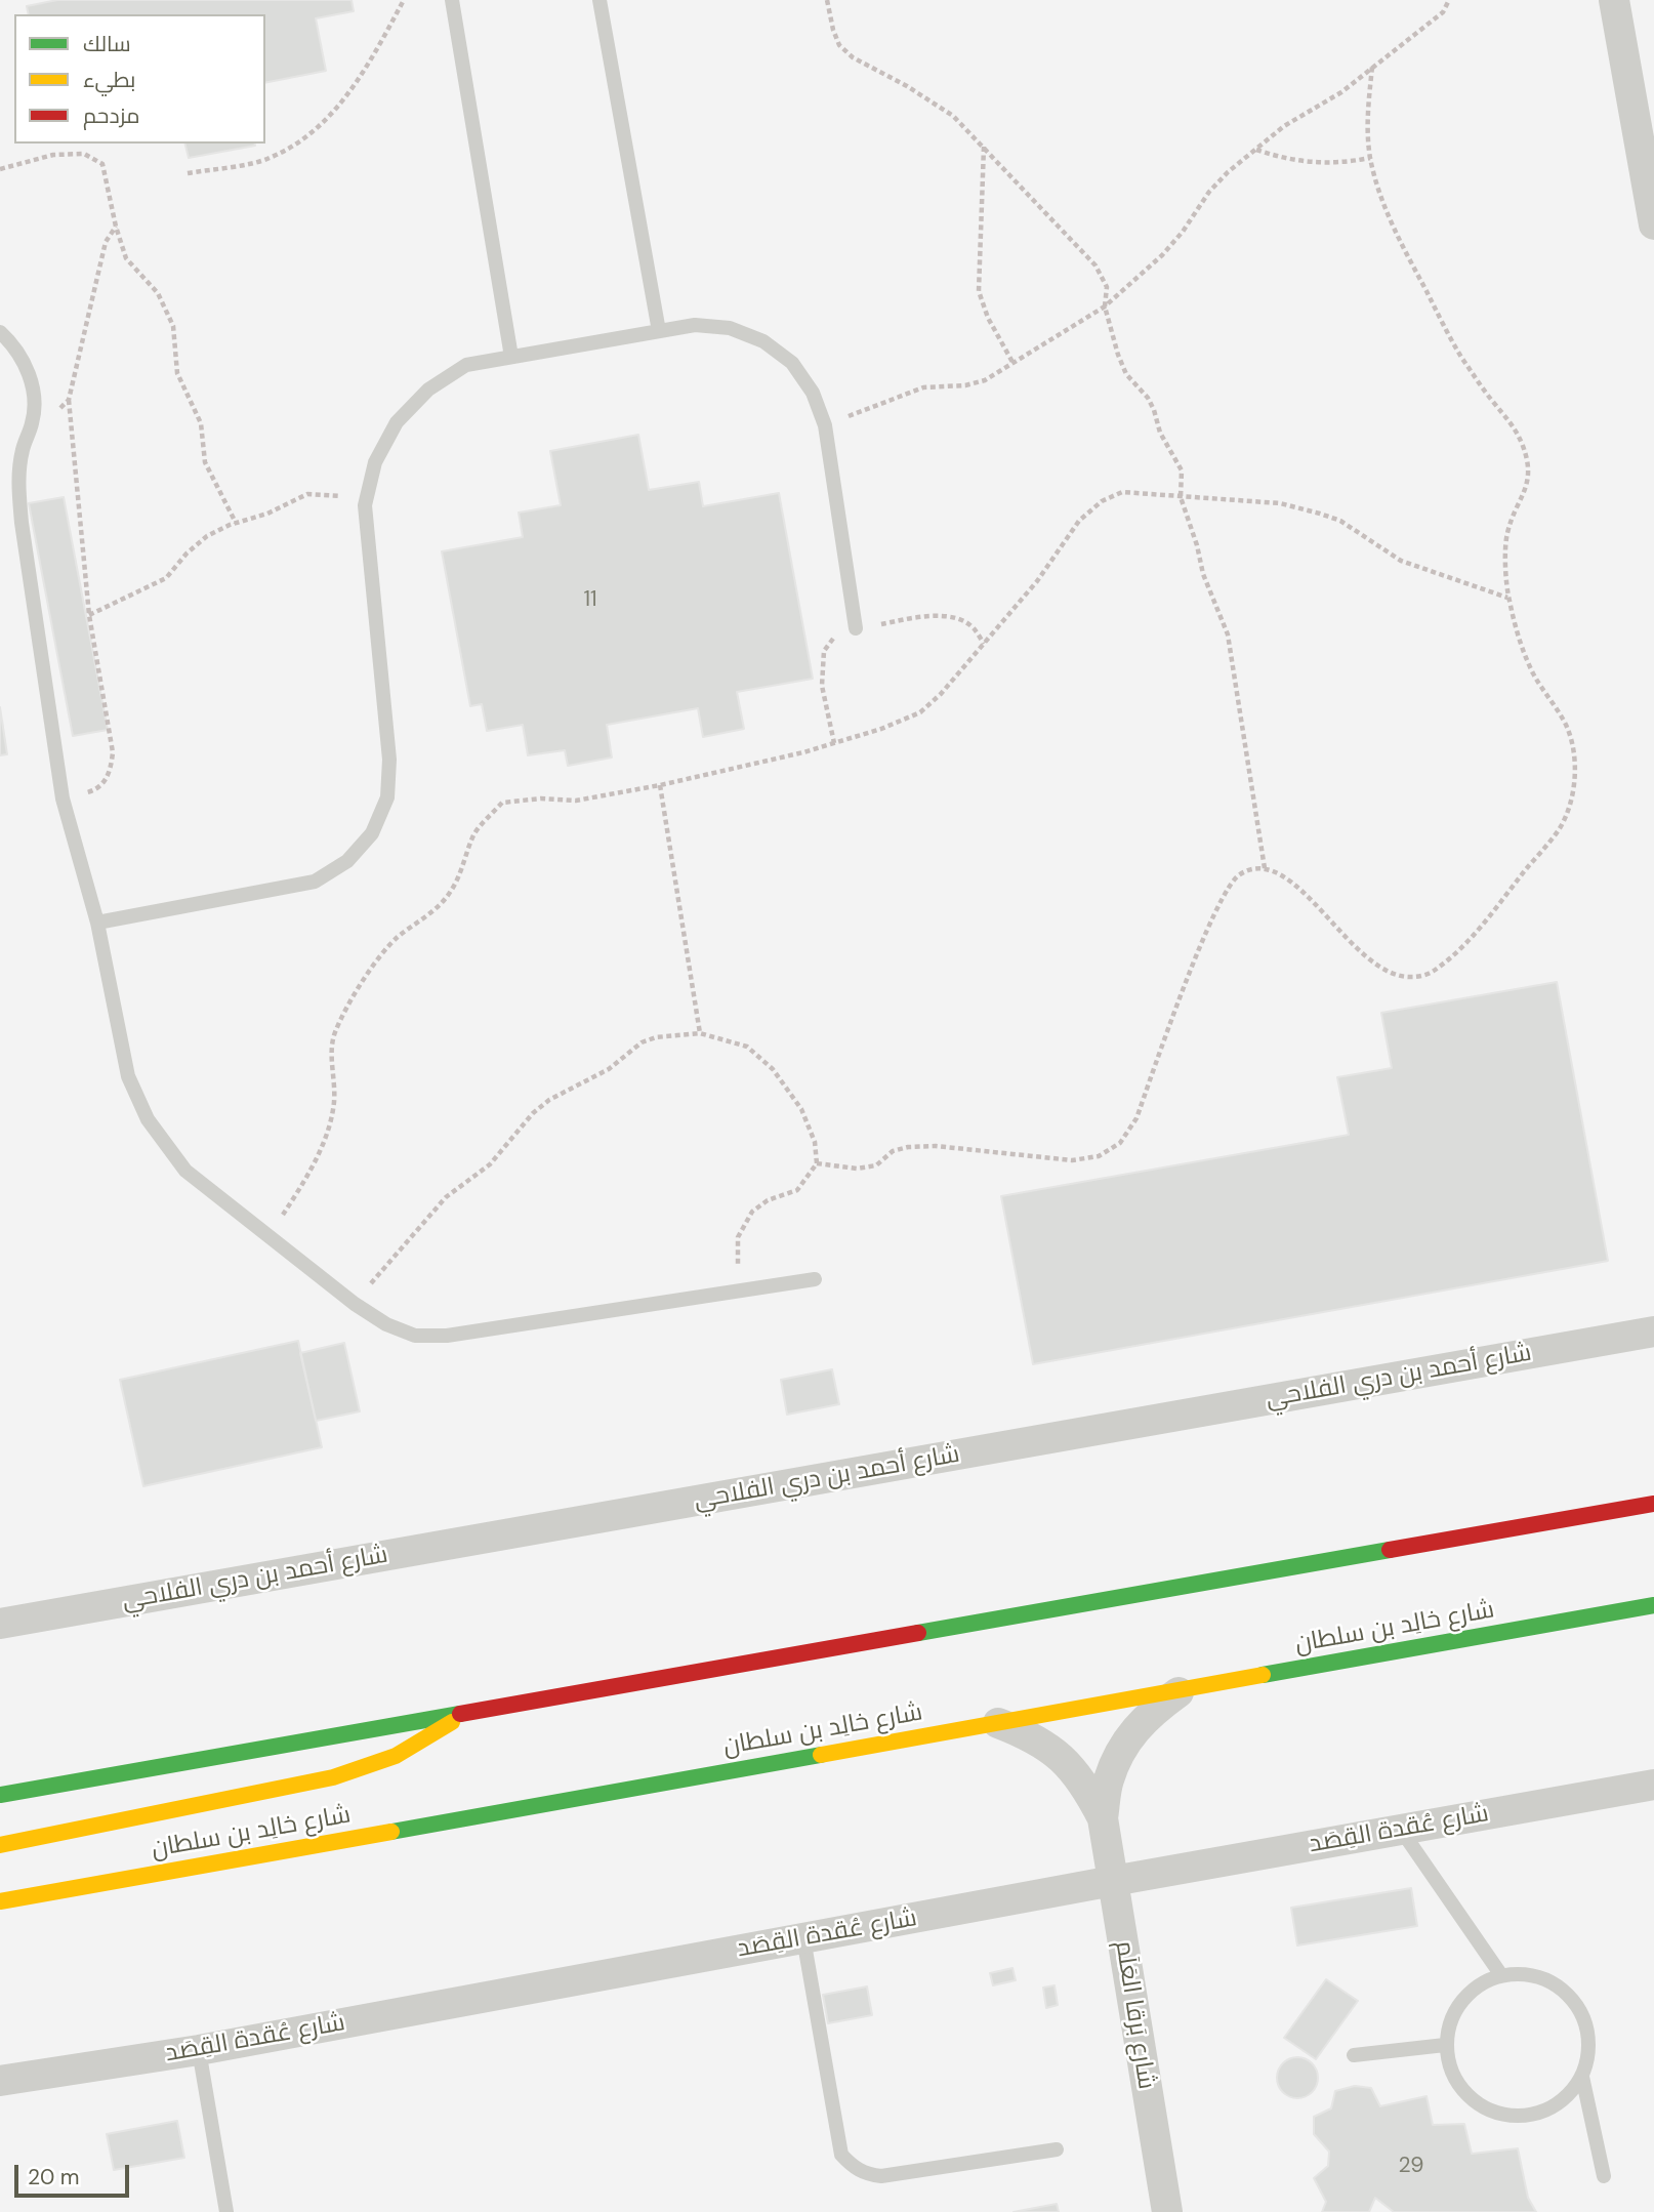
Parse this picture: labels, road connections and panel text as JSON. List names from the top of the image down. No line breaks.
{"streets":{"main road":["شارع خالِد بن سلطان"],"street":["شارع أحمد بن دري الفلاحي","شارع عُقدة القِصَد","شارع بَرقا العَلَم"]},"crossings":[["شارع خالِد بن سلطان","شارع بَرقا العَلَم"],["شارع عُقدة القِصَد","شارع بَرقا العَلَم"]],"house_numbers":["11","29"],"legend":["سالك","بطيء","مزدحم"],"scale_bar":"20 m"}
